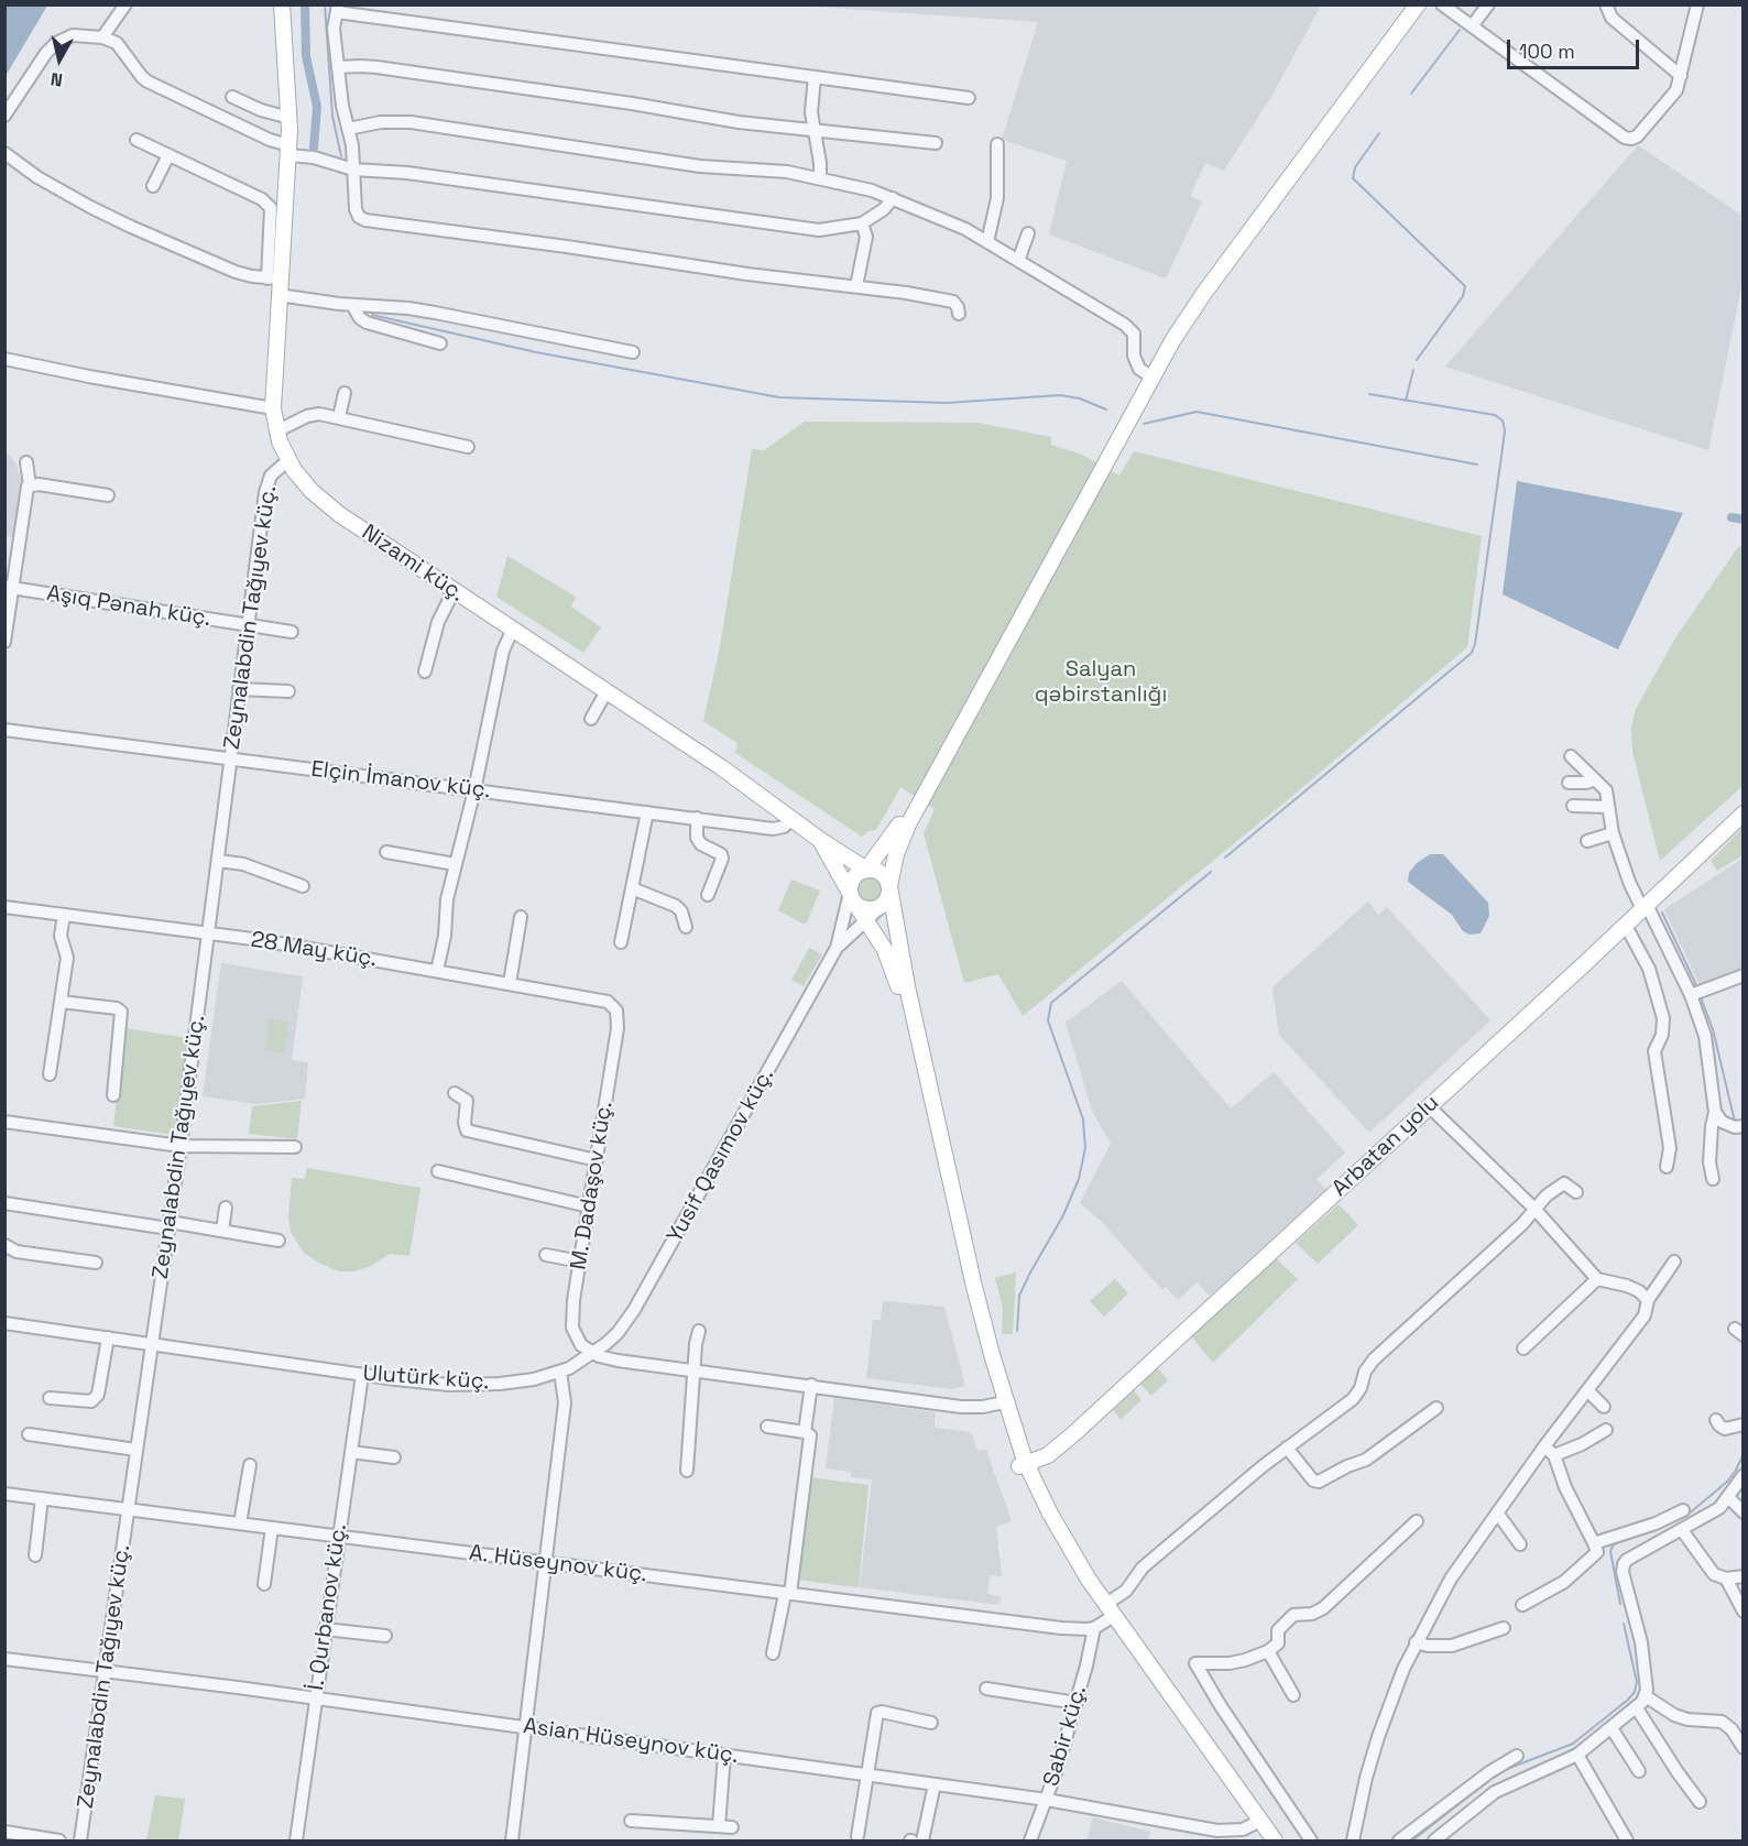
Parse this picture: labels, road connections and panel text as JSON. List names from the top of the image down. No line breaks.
{"streets":{"main road":["Nizami küç.","Arbatan yolu"],"street":["Aşıq Pənah küç.","Zeynalabdin Tağıyev küç.","Elçin İmanov küç.","28 May küç.","Yusif Qasımov küç.","M. Dadaşov küç.","Ulutürk küç.","A. Hüseynov küç.","İ. Qurbanov küç.","Sabir küç.","Asian Hüseynov küç."]},"crossings":[["Nizami küç.","Zeynalabdin Tağıyev küç."],["Nizami küç.","Elçin İmanov küç."],["Aşıq Pənah küç.","Zeynalabdin Tağıyev küç."],["Zeynalabdin Tağıyev küç.","Elçin İmanov küç."],["Zeynalabdin Tağıyev küç.","28 May küç."],["Zeynalabdin Tağıyev küç.","Ulutürk küç."],["Zeynalabdin Tağıyev küç.","A. Hüseynov küç."],["Zeynalabdin Tağıyev küç.","Asian Hüseynov küç."],["28 May küç.","M. Dadaşov küç."],["Yusif Qasımov küç.","M. Dadaşov küç."],["Yusif Qasımov küç.","Ulutürk küç."],["M. Dadaşov küç.","Ulutürk küç."],["Ulutürk küç.","İ. Qurbanov küç."],["A. Hüseynov küç.","İ. Qurbanov küç."],["A. Hüseynov küç.","Sabir küç."],["İ. Qurbanov küç.","Asian Hüseynov küç."],["Sabir küç.","Asian Hüseynov küç."]],"parks":["Salyan qəbirstanlığı"],"scale_bar":"100 m","north":"bottom"}
